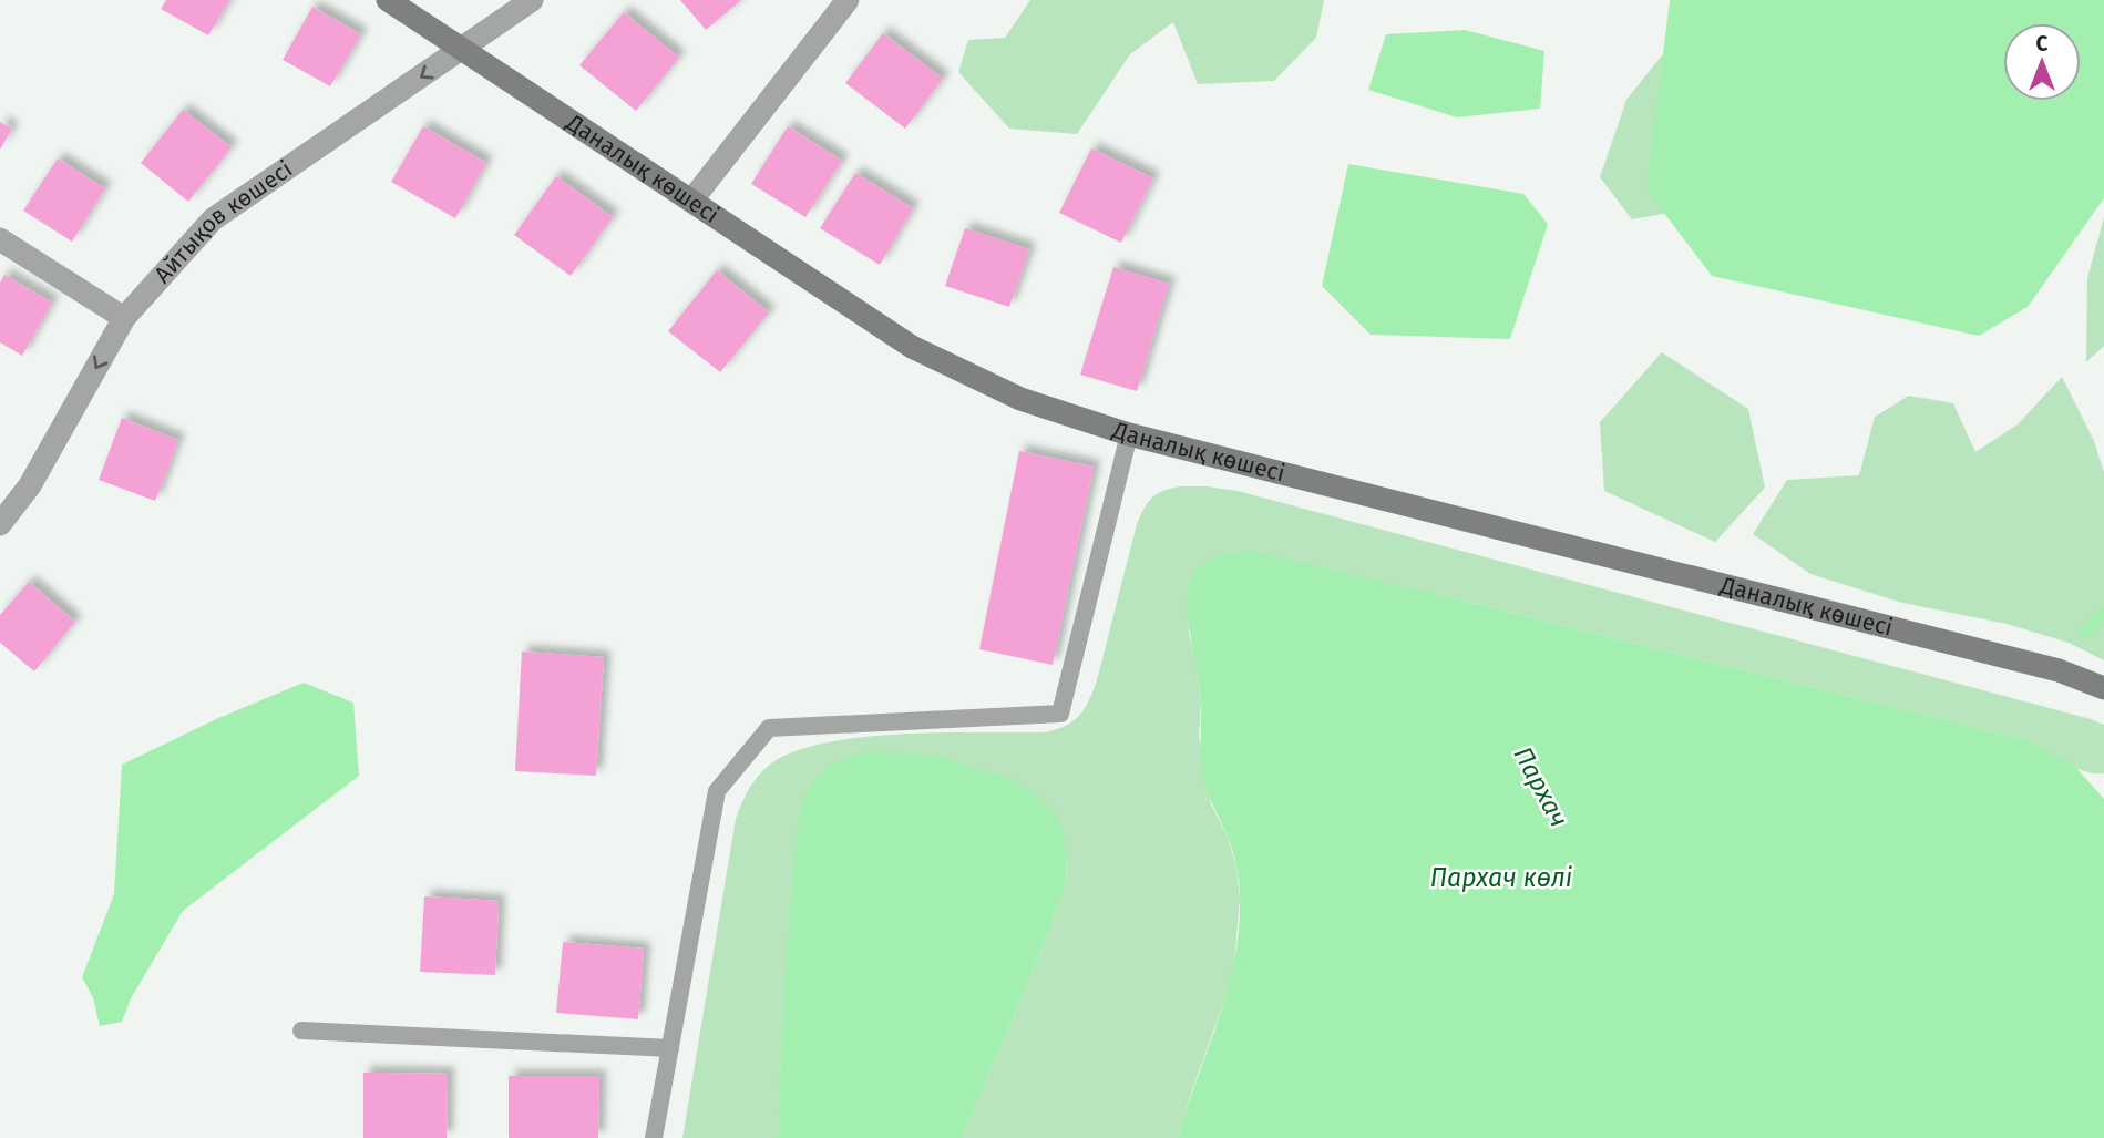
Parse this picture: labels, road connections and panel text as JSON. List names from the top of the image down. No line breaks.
{"streets":{"street":["Даналық көшесі","Айтықов көшесі"]},"crossings":[["Даналық көшесі","Айтықов көшесі"]],"one_way":["Айтықов көшесі"],"water":["Пархач","Пархач көлі"],"north":"top"}
